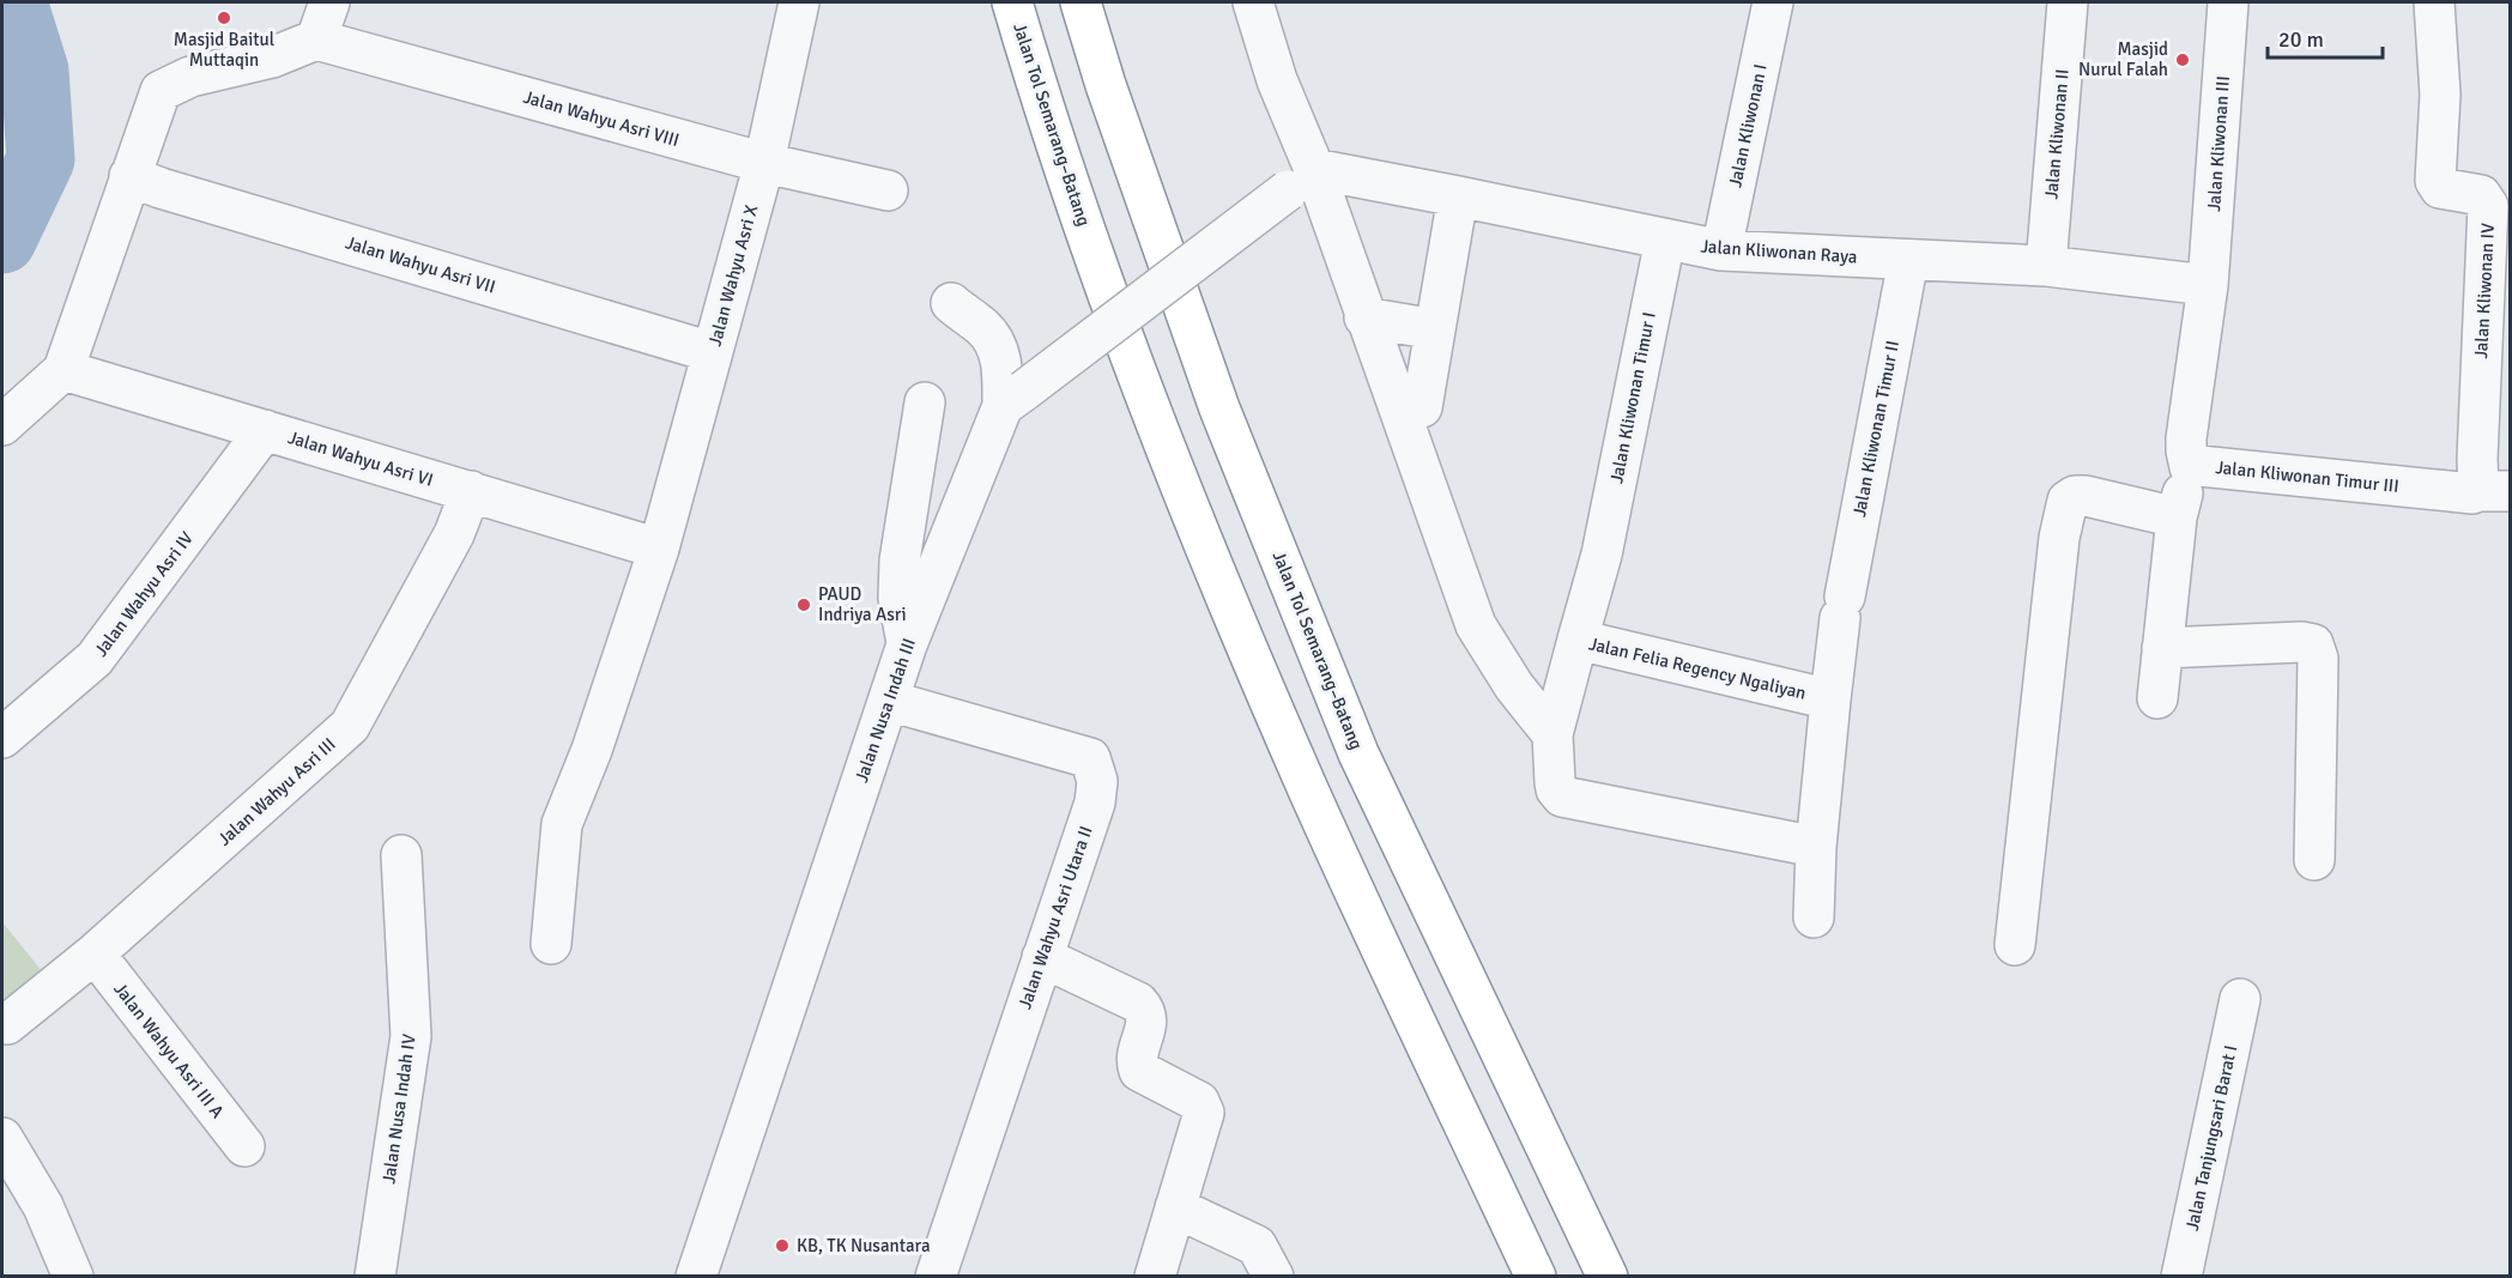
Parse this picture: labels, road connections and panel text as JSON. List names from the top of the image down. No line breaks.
{"streets":{"highway":["Jalan Tol Semarang–Batang"],"street":["Jalan Wahyu Asri VIII","Jalan Kliwonan I","Jalan Kliwonan II","Jalan Kliwonan III","Jalan Kliwonan Raya","Jalan Wahyu Asri VII","Jalan Wahyu Asri X","Jalan Kliwonan IV","Jalan Kliwonan Timur I","Jalan Kliwonan Timur II","Jalan Wahyu Asri VI","Jalan Kliwonan Timur III","Jalan Wahyu Asri IV","Jalan Felia Regency Ngaliyan","Jalan Nusa Indah III","Jalan Wahyu Asri III","Jalan Wahyu Asri Utara II","Jalan Wahyu Asri III A","Jalan Nusa Indah IV","Jalan Tanjungsari Barat I"]},"crossings":[["Jalan Wahyu Asri VIII","Jalan Wahyu Asri X"],["Jalan Kliwonan I","Jalan Kliwonan Raya"],["Jalan Kliwonan II","Jalan Kliwonan Raya"],["Jalan Kliwonan III","Jalan Kliwonan Raya"],["Jalan Kliwonan III","Jalan Kliwonan Timur III"],["Jalan Kliwonan Raya","Jalan Kliwonan Timur I"],["Jalan Kliwonan Raya","Jalan Kliwonan Timur II"],["Jalan Kliwonan Raya","Jalan Kliwonan Timur III"],["Jalan Wahyu Asri VII","Jalan Wahyu Asri X"],["Jalan Wahyu Asri X","Jalan Wahyu Asri VI"],["Jalan Kliwonan IV","Jalan Kliwonan Timur III"],["Jalan Kliwonan Timur I","Jalan Felia Regency Ngaliyan"],["Jalan Kliwonan Timur II","Jalan Felia Regency Ngaliyan"],["Jalan Wahyu Asri VI","Jalan Wahyu Asri IV"],["Jalan Wahyu Asri VI","Jalan Wahyu Asri III"],["Jalan Nusa Indah III","Jalan Wahyu Asri Utara II"],["Jalan Wahyu Asri III","Jalan Wahyu Asri III A"]],"places":["Masjid Baitul Muttaqin","Masjid Nurul Falah","PAUD Indriya Asri","KB, TK Nusantara"],"scale_bar":"20 m"}
